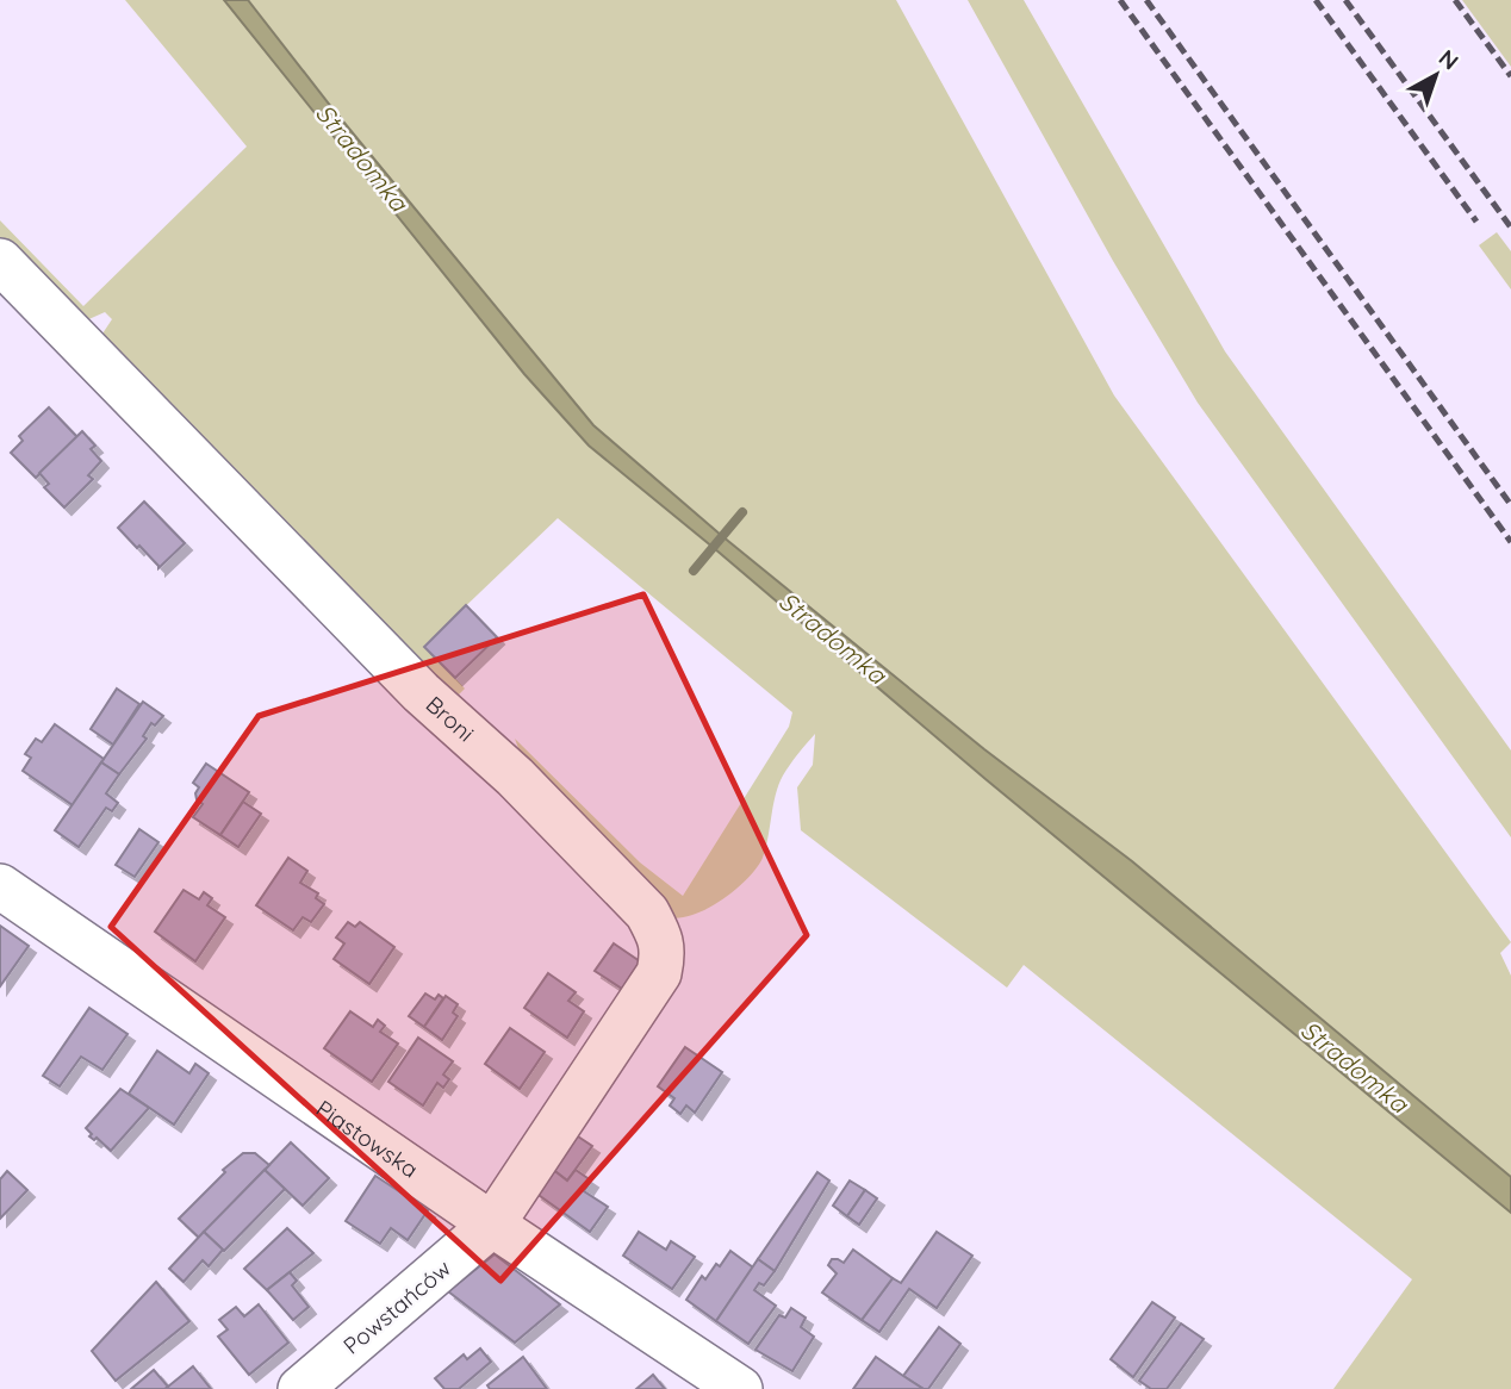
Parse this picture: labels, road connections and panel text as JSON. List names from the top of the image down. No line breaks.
{"streets":{"street":["Broni","Piastowska","Powstańców"]},"crossings":[["Broni","Piastowska"],["Broni","Powstańców"],["Piastowska","Powstańców"]],"water":["Stradomka"],"north":"top right"}
